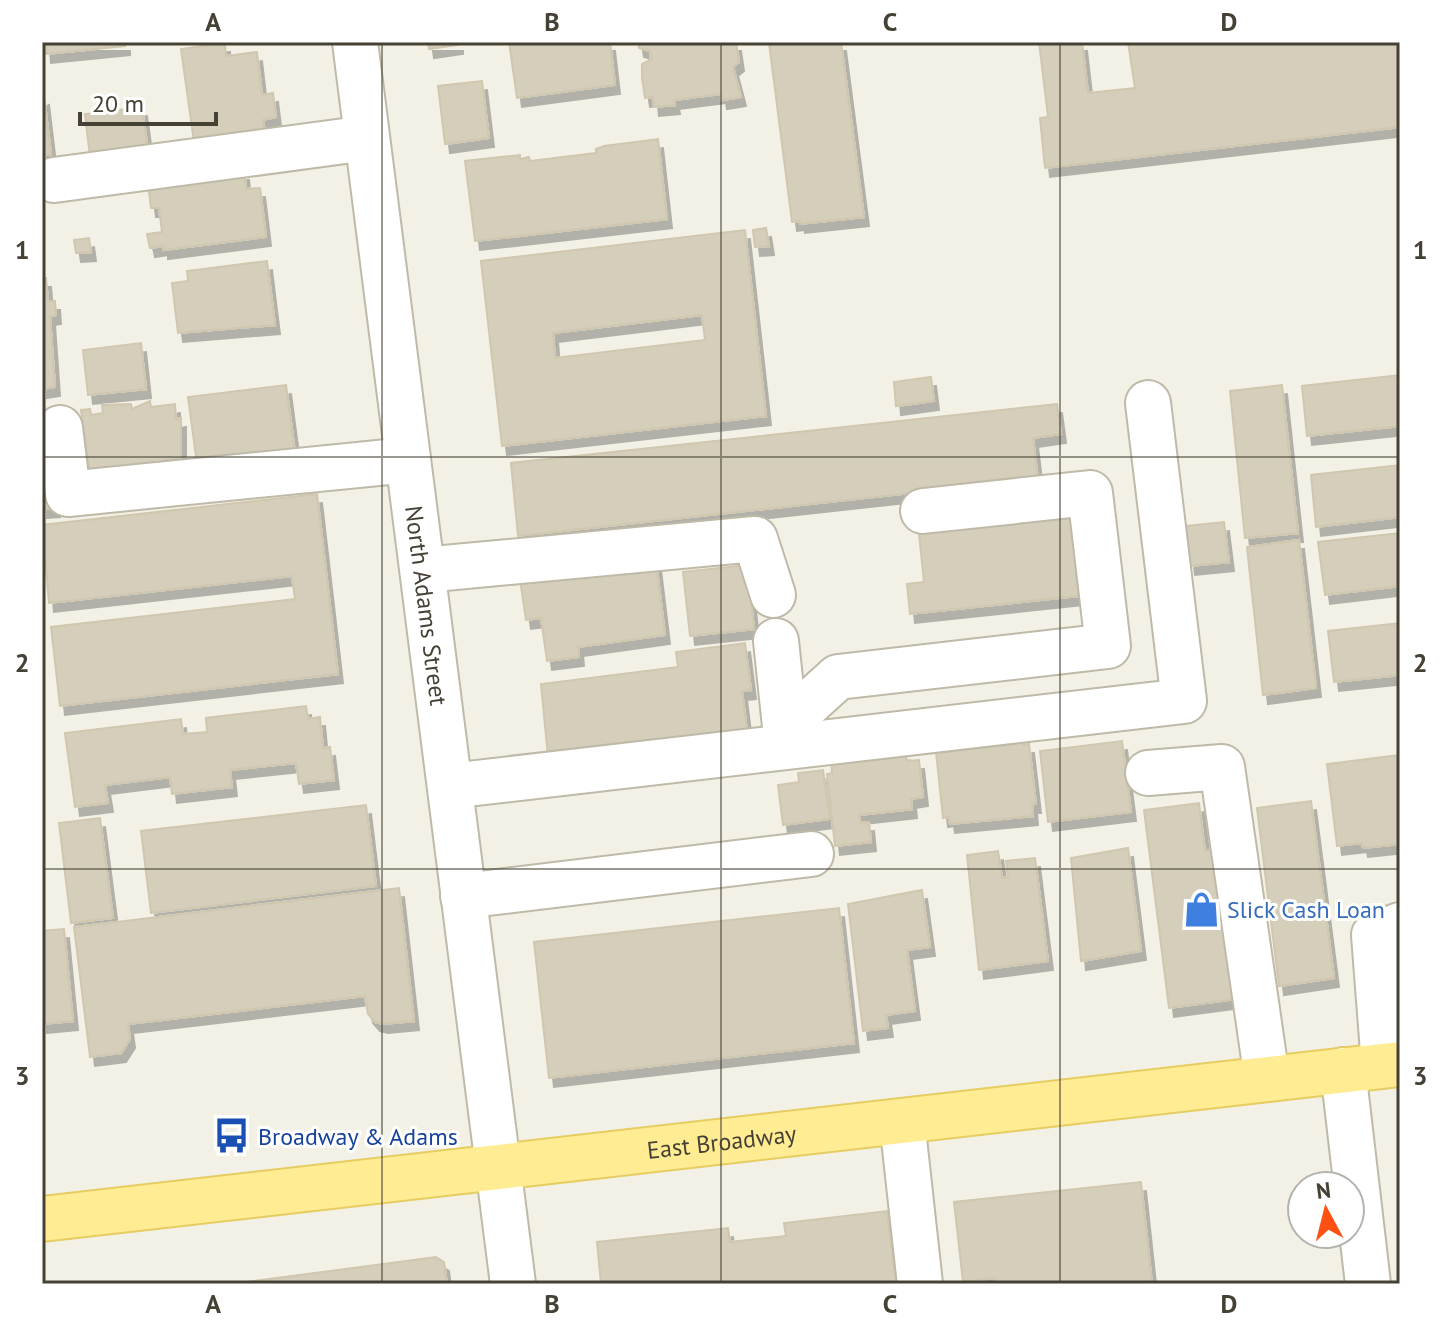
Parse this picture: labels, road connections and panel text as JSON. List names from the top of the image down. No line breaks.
{"streets":{"main road":["East Broadway"],"street":["North Adams Street"]},"crossings":[["North Adams Street","East Broadway"]],"places":{"shop":["Slick Cash Loan"],"bus stop":["Broadway & Adams"]},"scale_bar":"20 m","north":"top","grid":{"columns":["A","B","C","D"],"rows":["1","2","3"]}}
